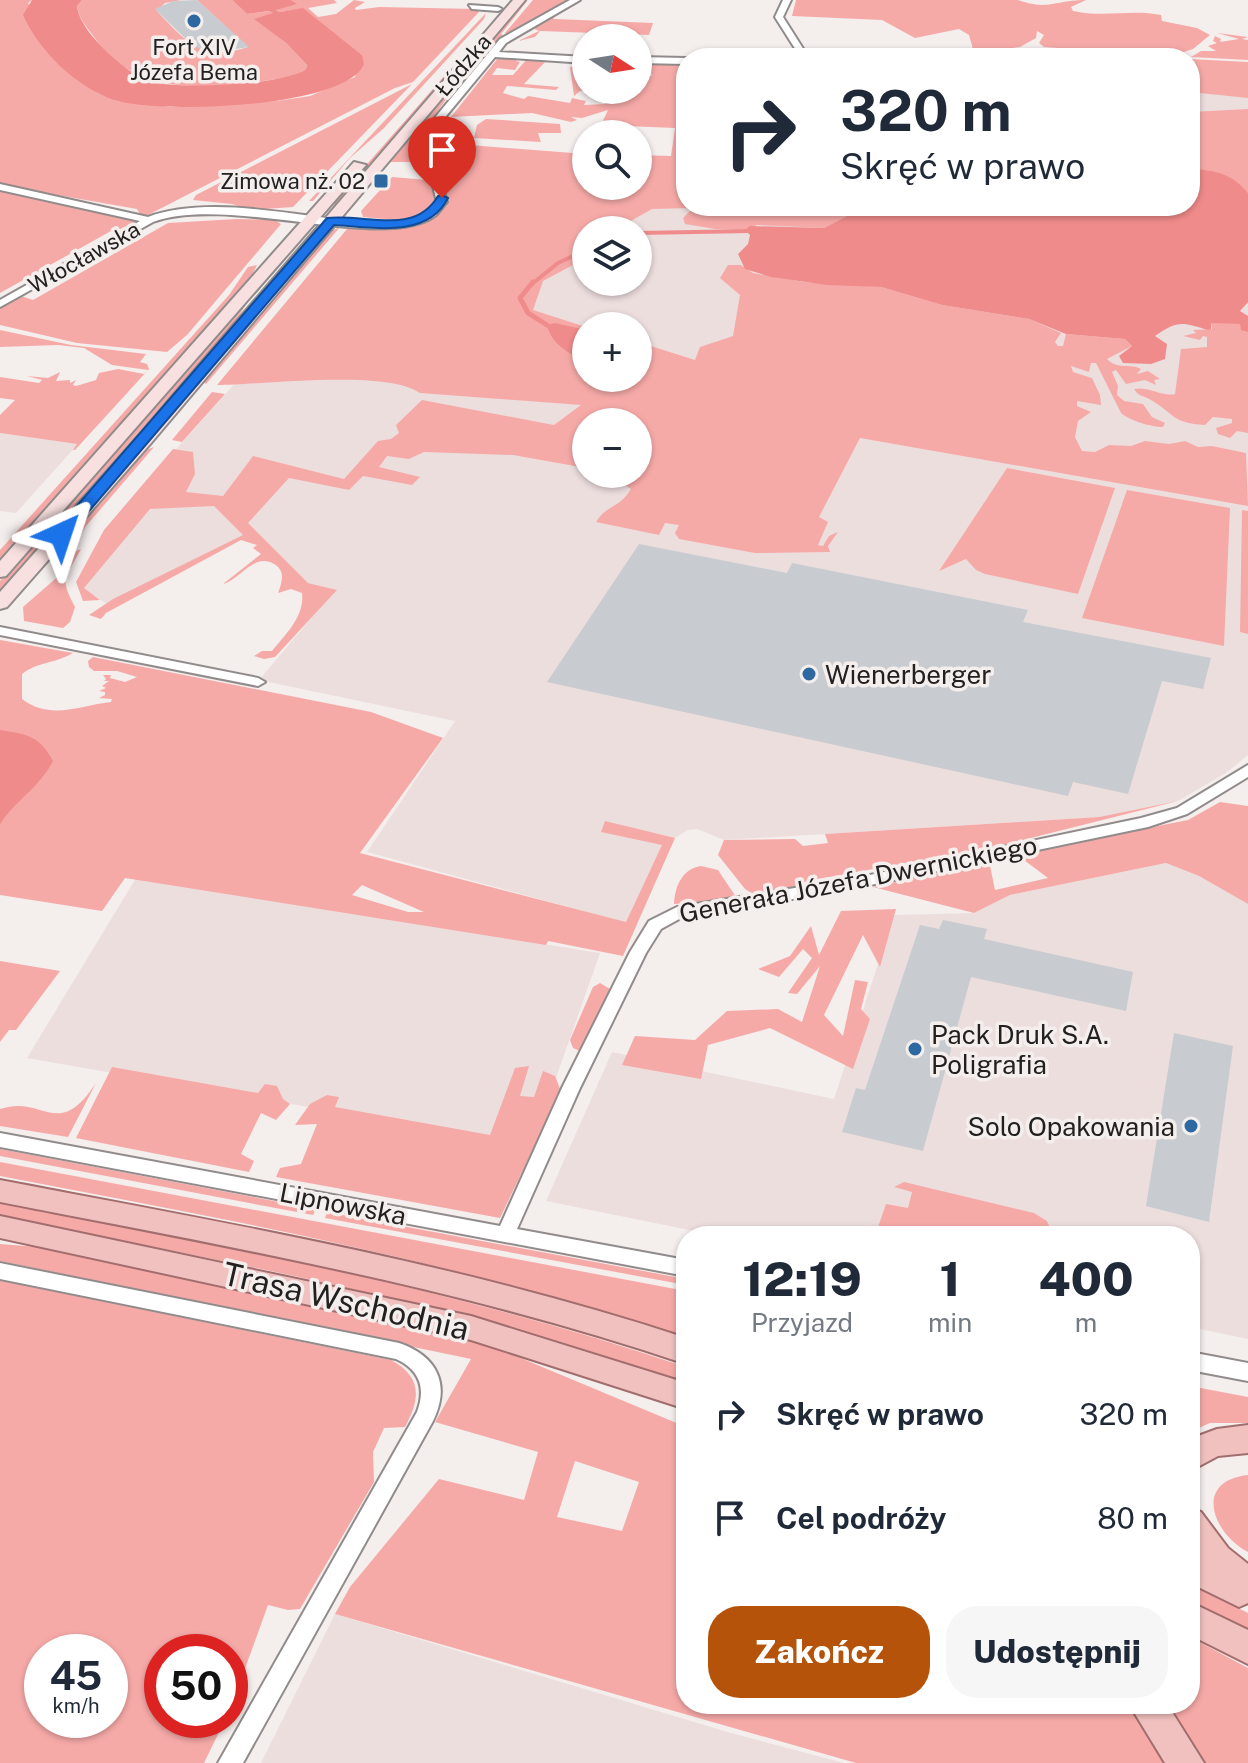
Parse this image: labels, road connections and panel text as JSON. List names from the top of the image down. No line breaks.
{"streets":{"main road":["Łódzka","Trasa Wschodnia"],"street":["Włocławska","Generała Józefa Dwernickiego","Lipnowska"]},"crossings":[["Łódzka","Włocławska"],["Generała Józefa Dwernickiego","Lipnowska"]],"places":{"other":["Fort XIV Józefa Bema","Wienerberger","Pack Druk S.A. Poligrafia","Solo Opakowania"],"transit":["Zimowa nż. 02"]},"north":"right","page":{"map_buttons":["+","−"],"turn":["320 m","Skręć w prawo"],"eta":["12:19","Przyjazd","1","min","400","m"],"list":[{"name":"Skręć w prawo","value":"320 m"},{"name":"Cel podróży","value":"80 m"}],"buttons":["Zakończ","Udostępnij"],"speed":"45 km/h","limit":"50"}}
